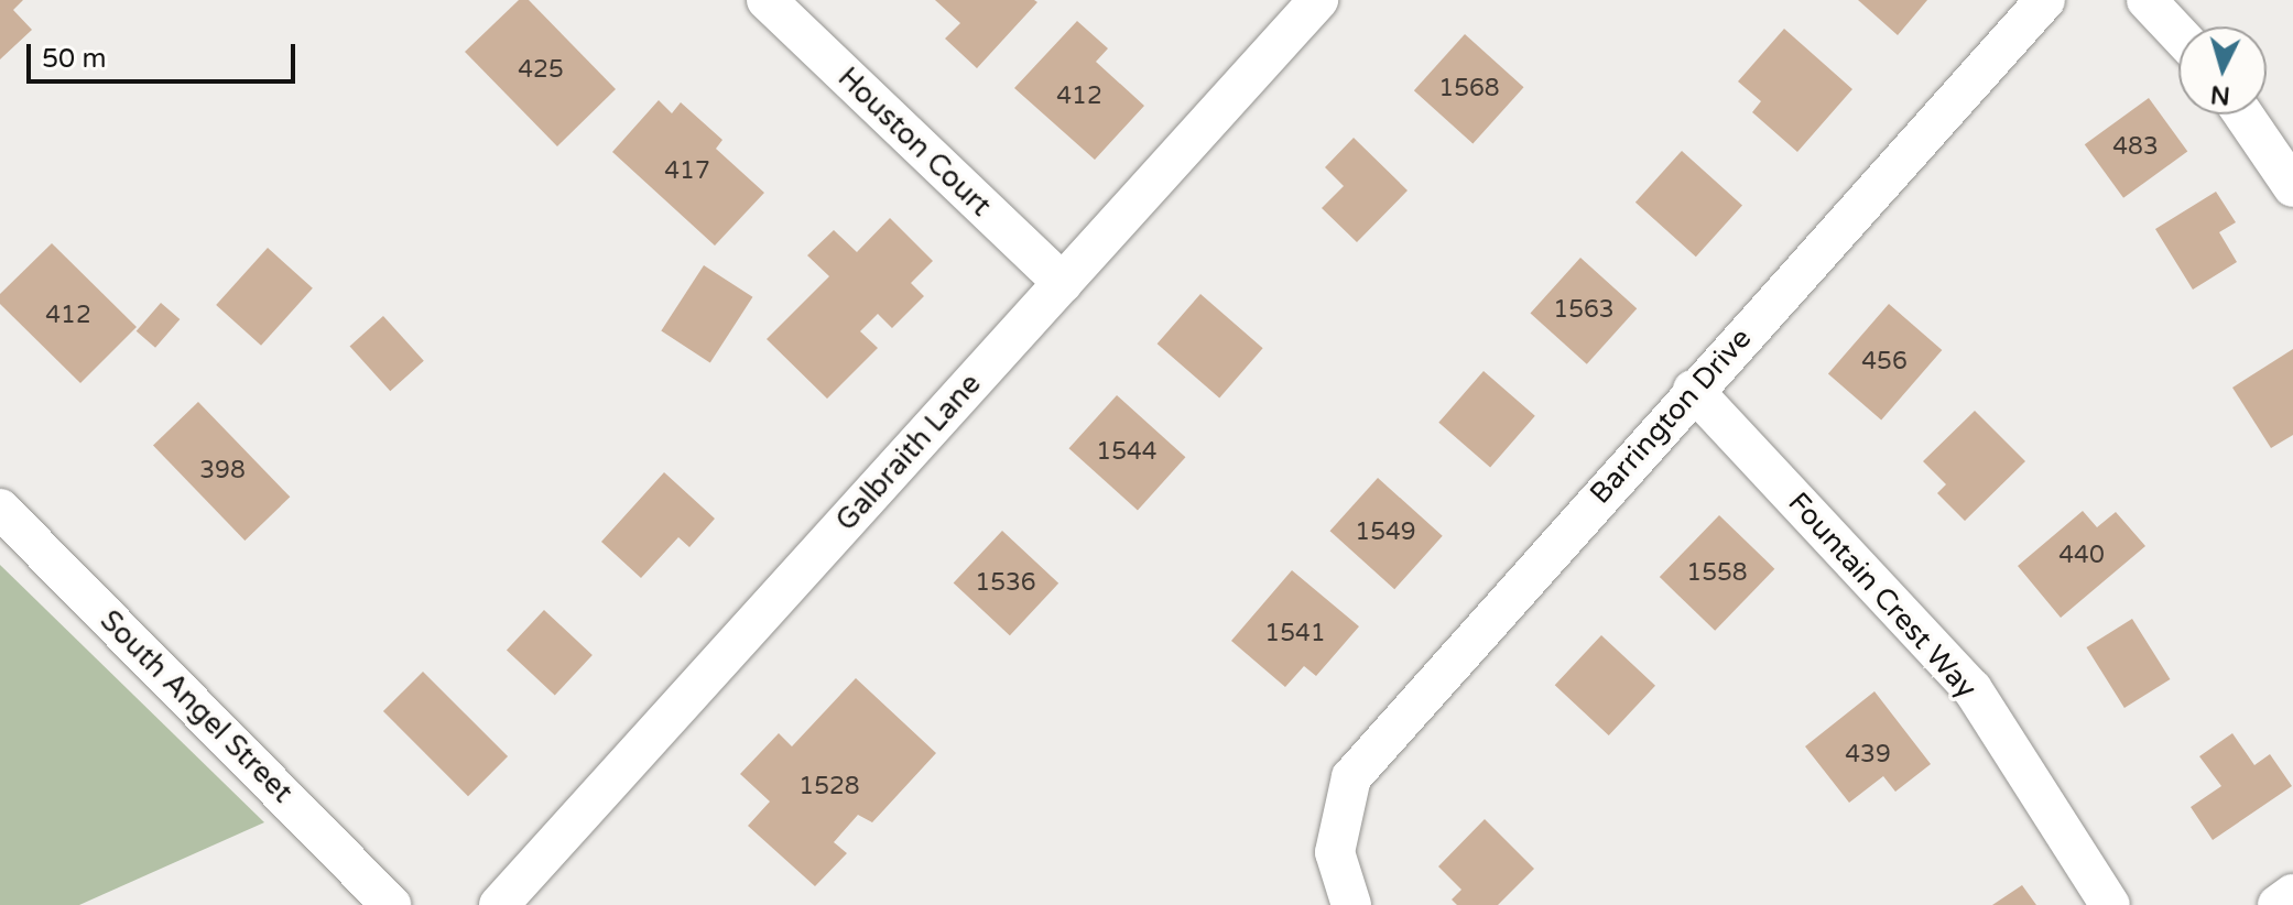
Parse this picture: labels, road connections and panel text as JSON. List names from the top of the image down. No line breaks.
{"streets":{"street":["Houston Court","Barrington Drive","Galbraith Lane","Fountain Crest Way","South Angel Street"]},"crossings":[["Houston Court","Galbraith Lane"],["Barrington Drive","Fountain Crest Way"]],"house_numbers":["425","1568","412","483","417","1563","412","456","1544","398","1549","440","1558","1536","1541","439","1528"],"scale_bar":"50 m","north":"bottom"}
